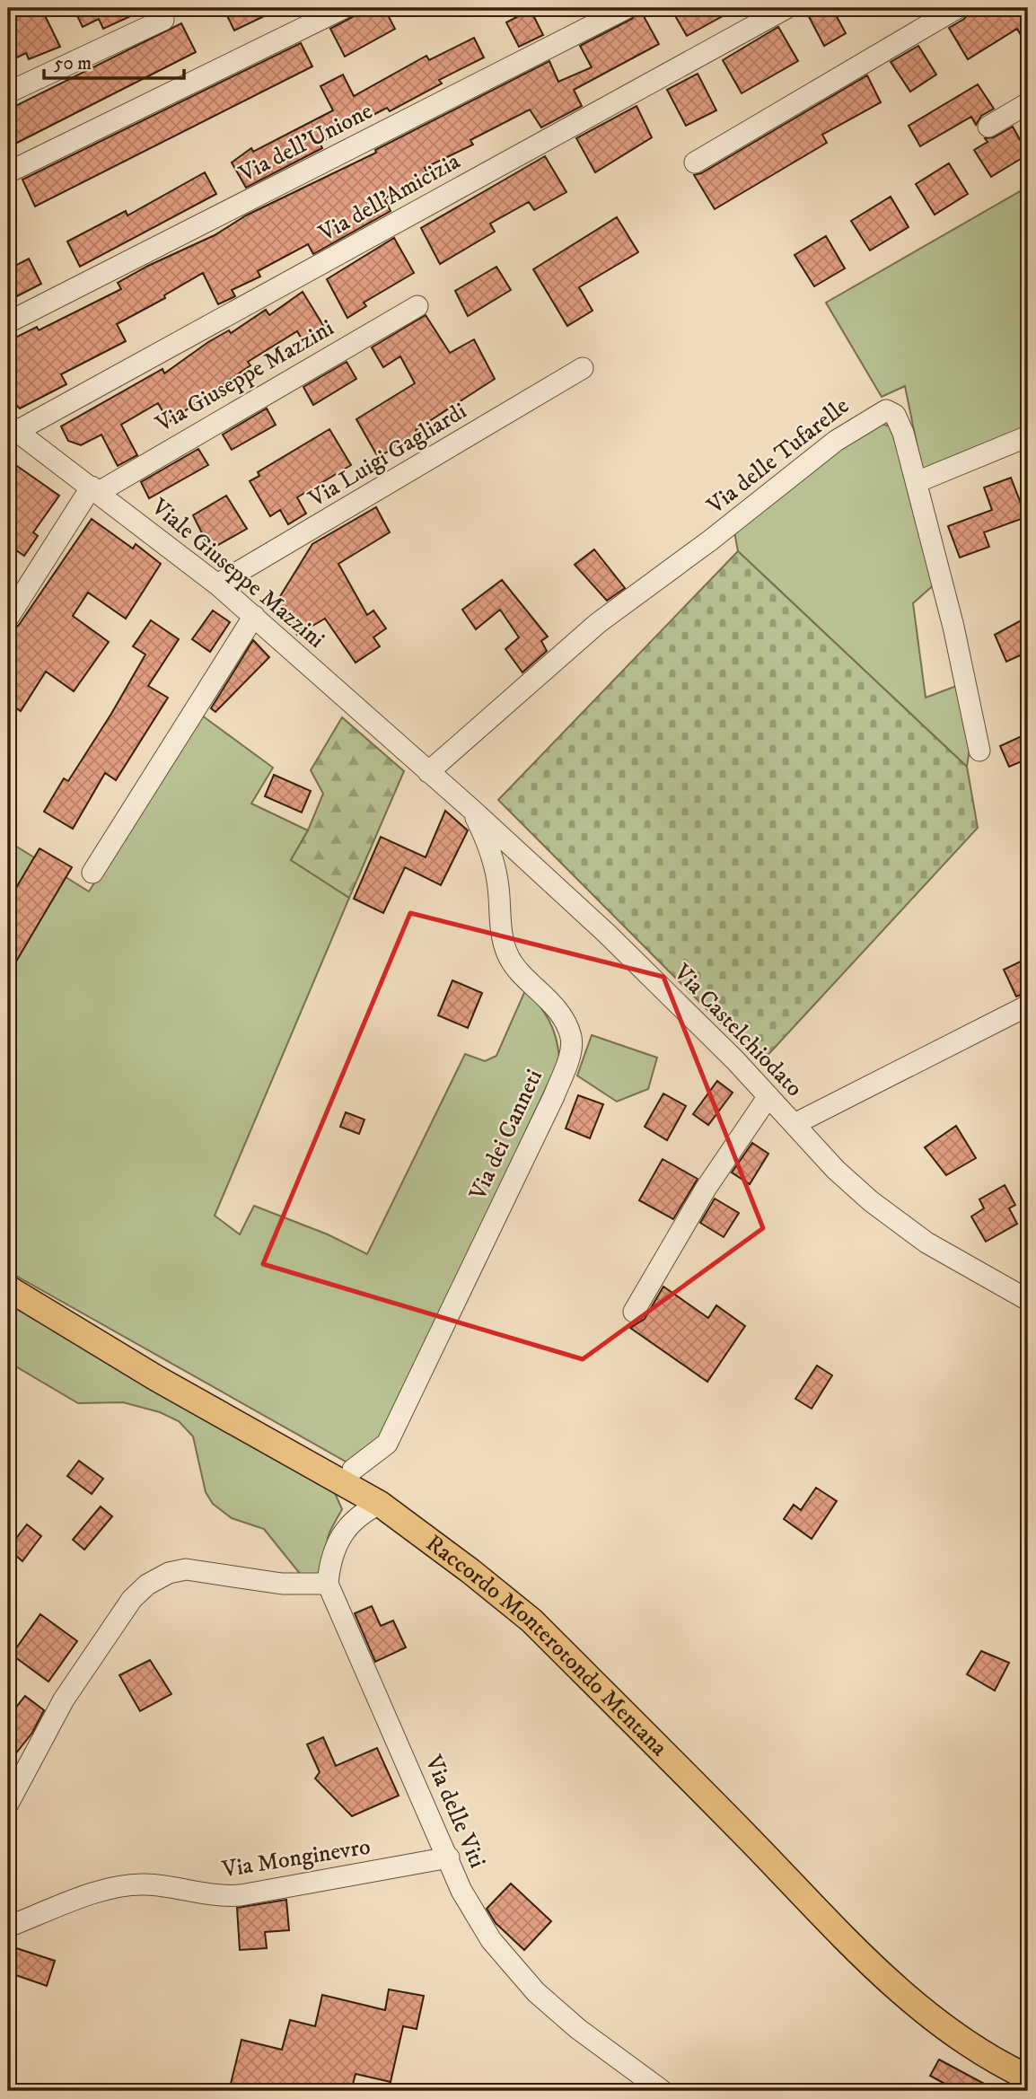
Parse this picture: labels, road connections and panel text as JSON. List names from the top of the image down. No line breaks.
{"streets":{"main road":["Raccordo Monterotondo Mentana"],"street":["Via dell'Unione","Via dell'Amicizia","Via Giuseppe Mazzini","Via Luigi Gagliardi","Via delle Tufarelle","Viale Giuseppe Mazzini","Via Castelchiodato","Via dei Canneti","Via delle Viti","Via Monginevro"]},"crossings":[["Via dell'Amicizia","Viale Giuseppe Mazzini"],["Via Giuseppe Mazzini","Viale Giuseppe Mazzini"],["Via Luigi Gagliardi","Viale Giuseppe Mazzini"],["Via delle Tufarelle","Viale Giuseppe Mazzini"],["Via delle Tufarelle","Via Castelchiodato"],["Viale Giuseppe Mazzini","Via Castelchiodato"],["Via Castelchiodato","Via dei Canneti"],["Via delle Viti","Via Monginevro"]],"scale_bar":"50 m"}
